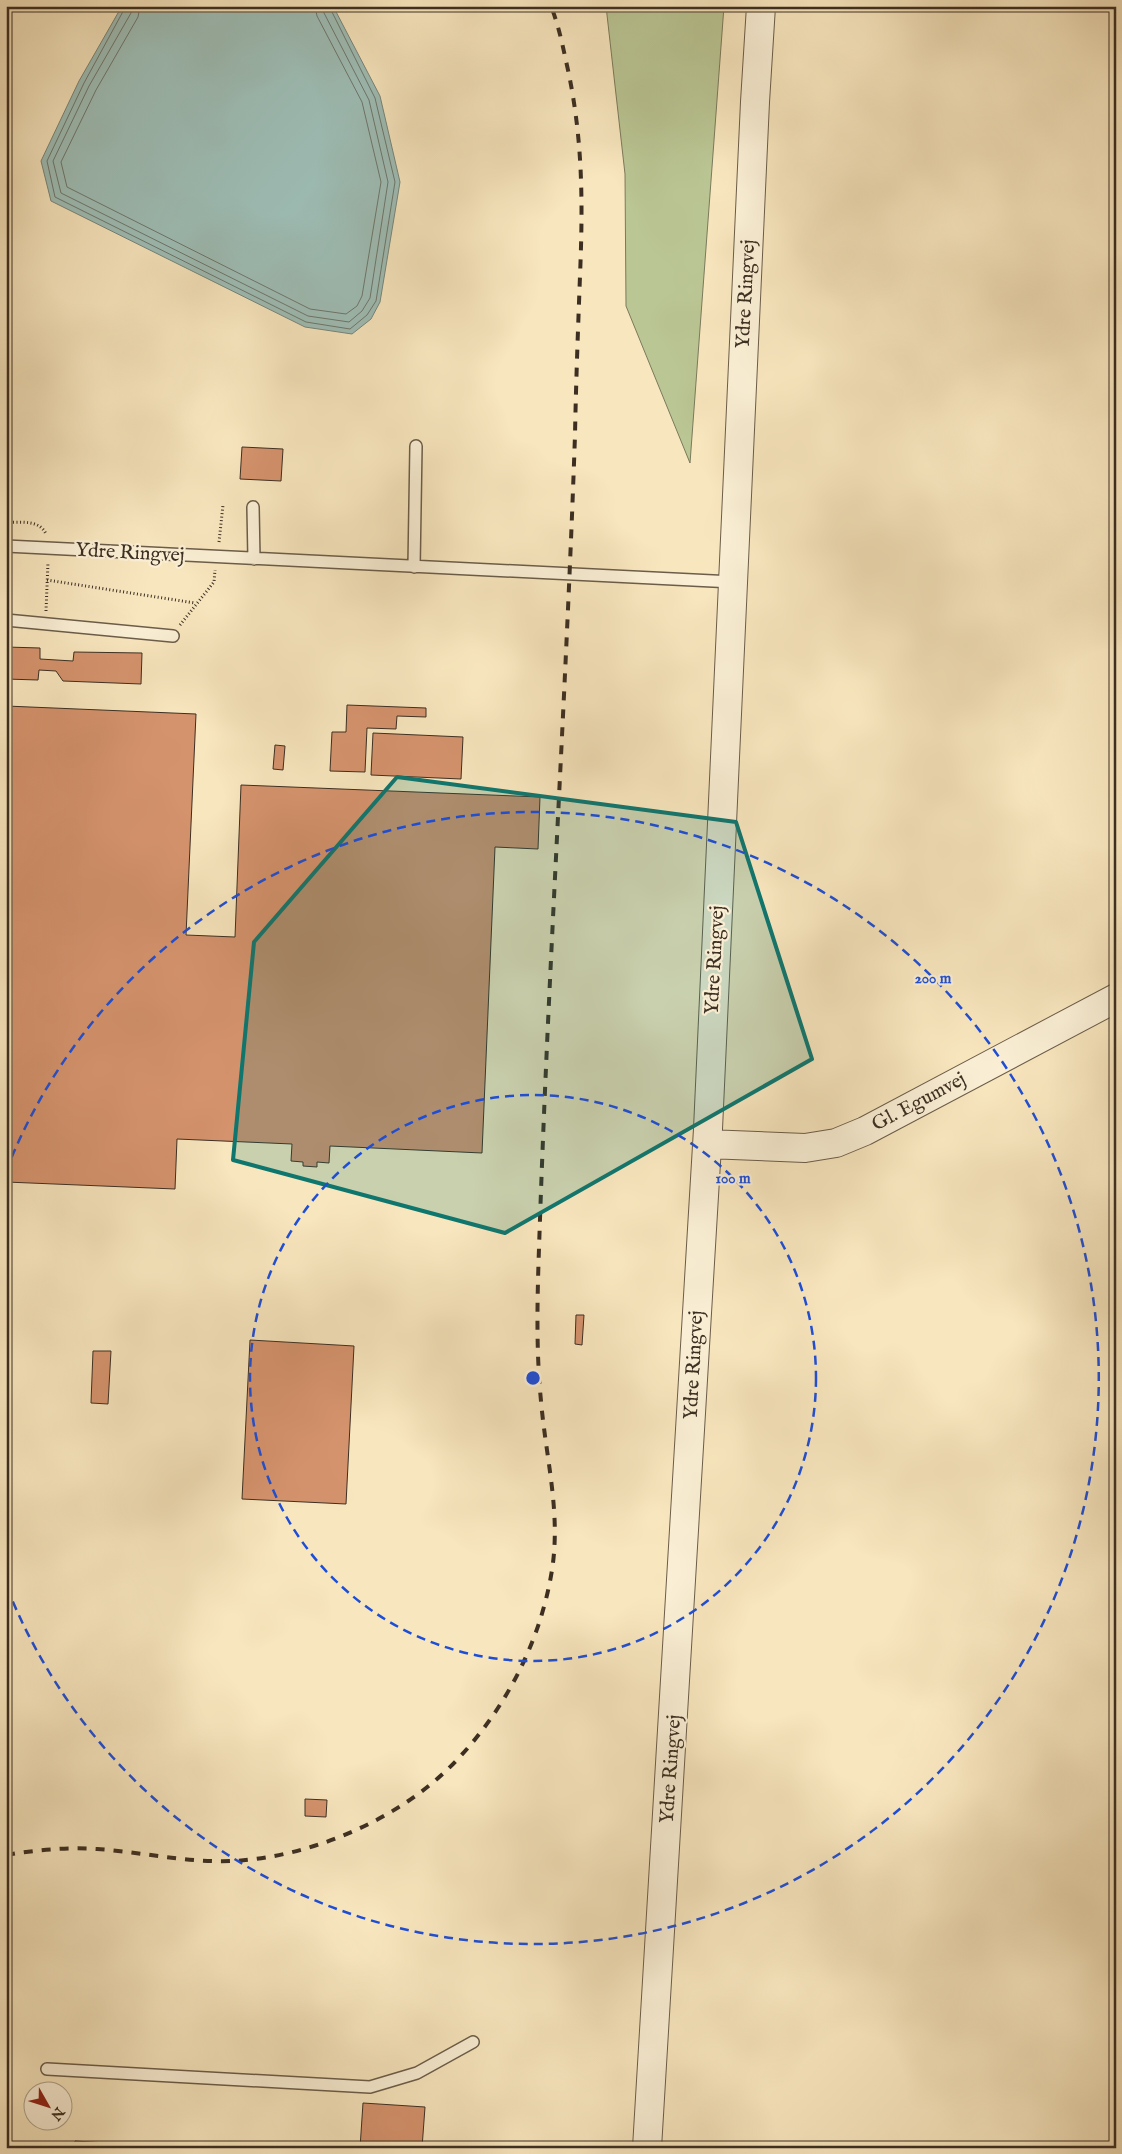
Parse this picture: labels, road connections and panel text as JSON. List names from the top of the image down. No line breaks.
{"streets":{"street":["Ydre Ringvej","Gl. Egumvej"]},"crossings":[["Ydre Ringvej","Gl. Egumvej"]],"north":"bottom right","rings":["200 m","100 m"]}
